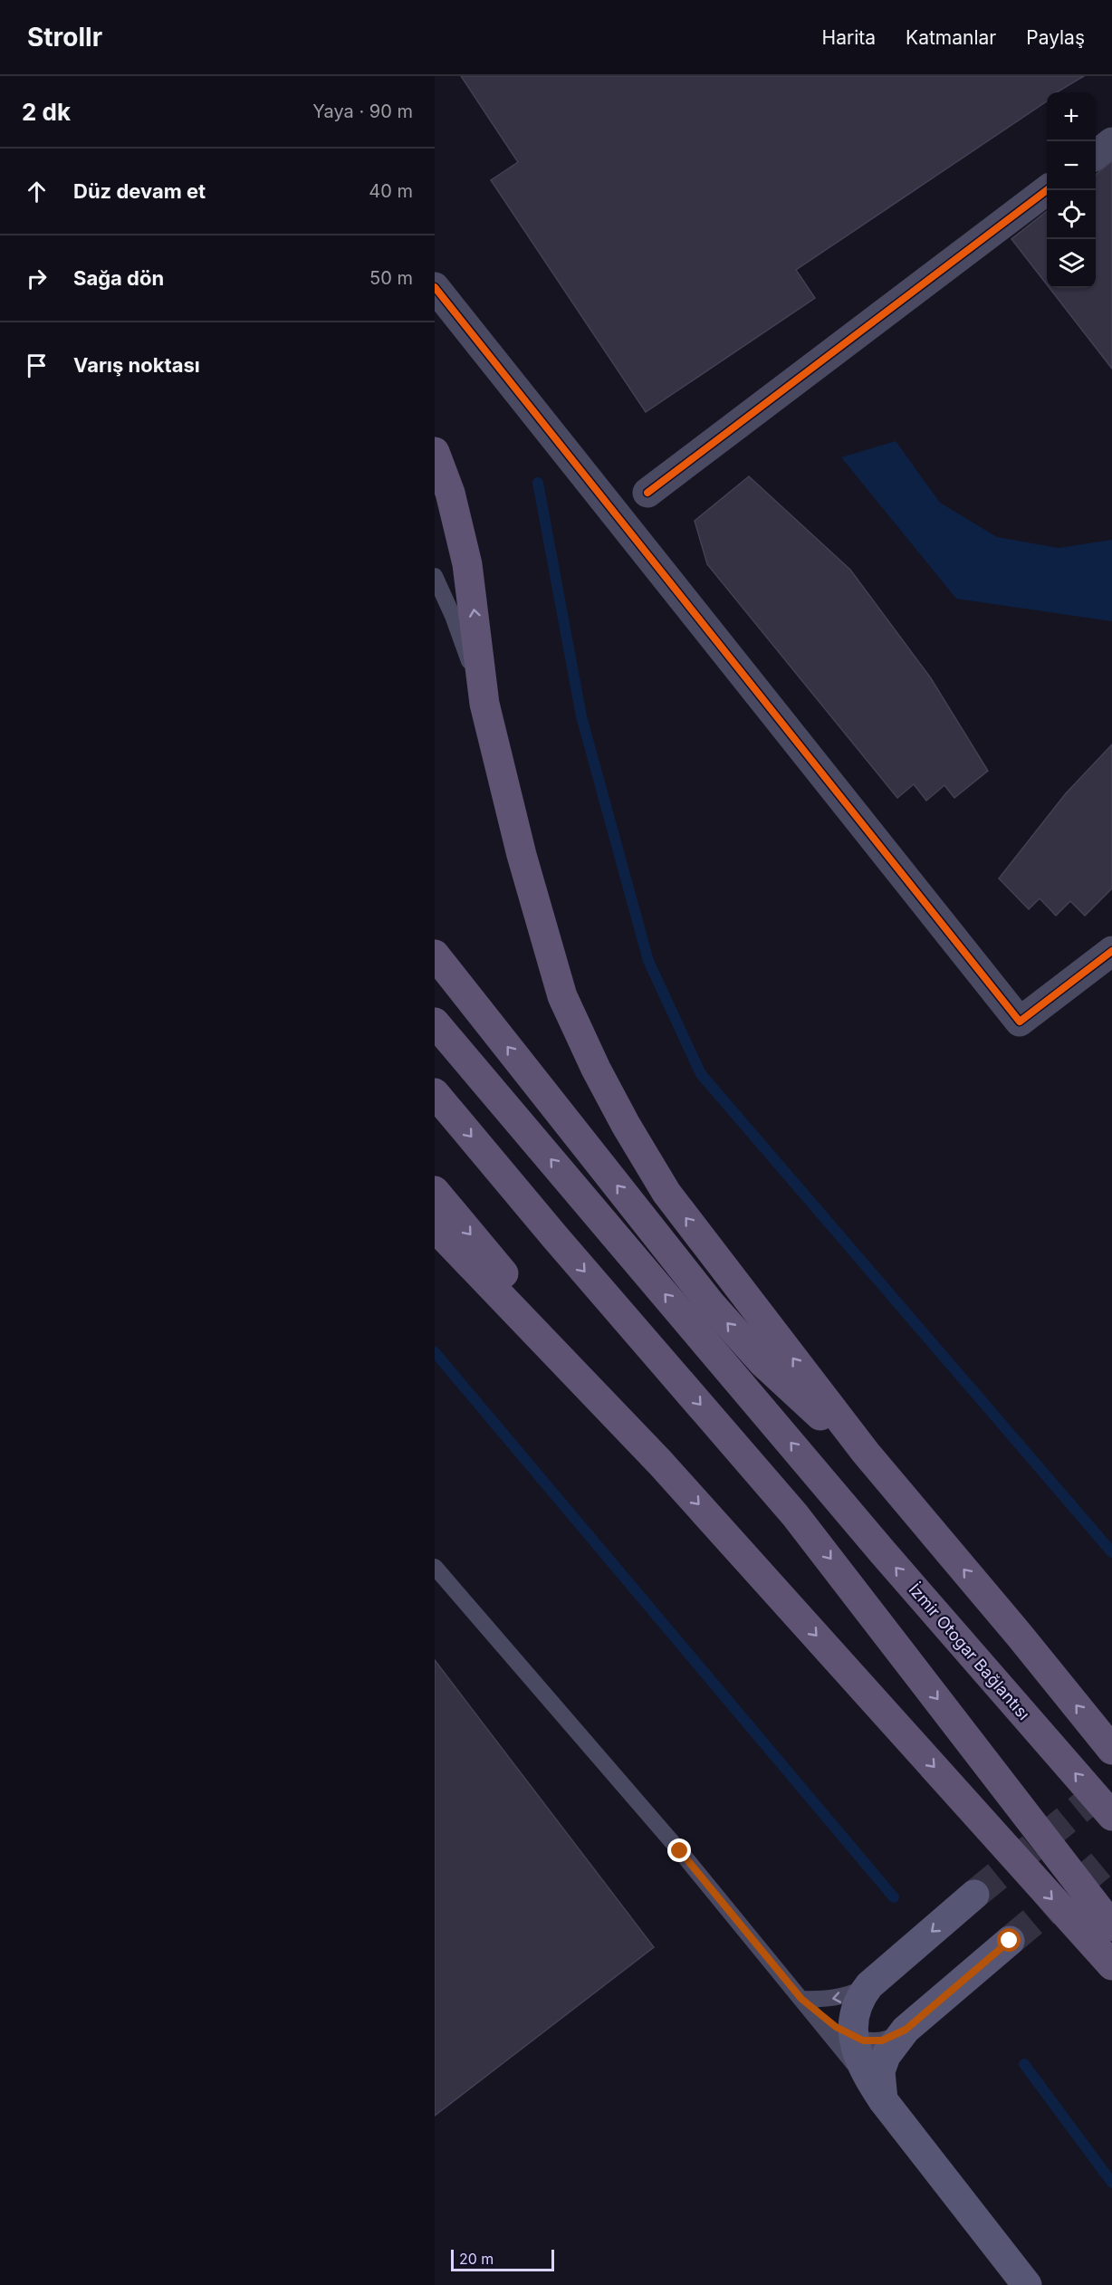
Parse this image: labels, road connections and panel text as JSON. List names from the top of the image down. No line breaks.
{"streets":{"main road":["İzmir Otogar Bağlantısı"]},"scale_bar":"20 m","page":{"header":"Strollr","nav":["Harita","Katmanlar","Paylaş"],"heading":["2 dk","Yaya · 90 m"],"map_buttons":["+","−"],"list":[["Düz devam et","40 m"],["Sağa dön","50 m"],"Varış noktası"],"scale":"20 m"}}
